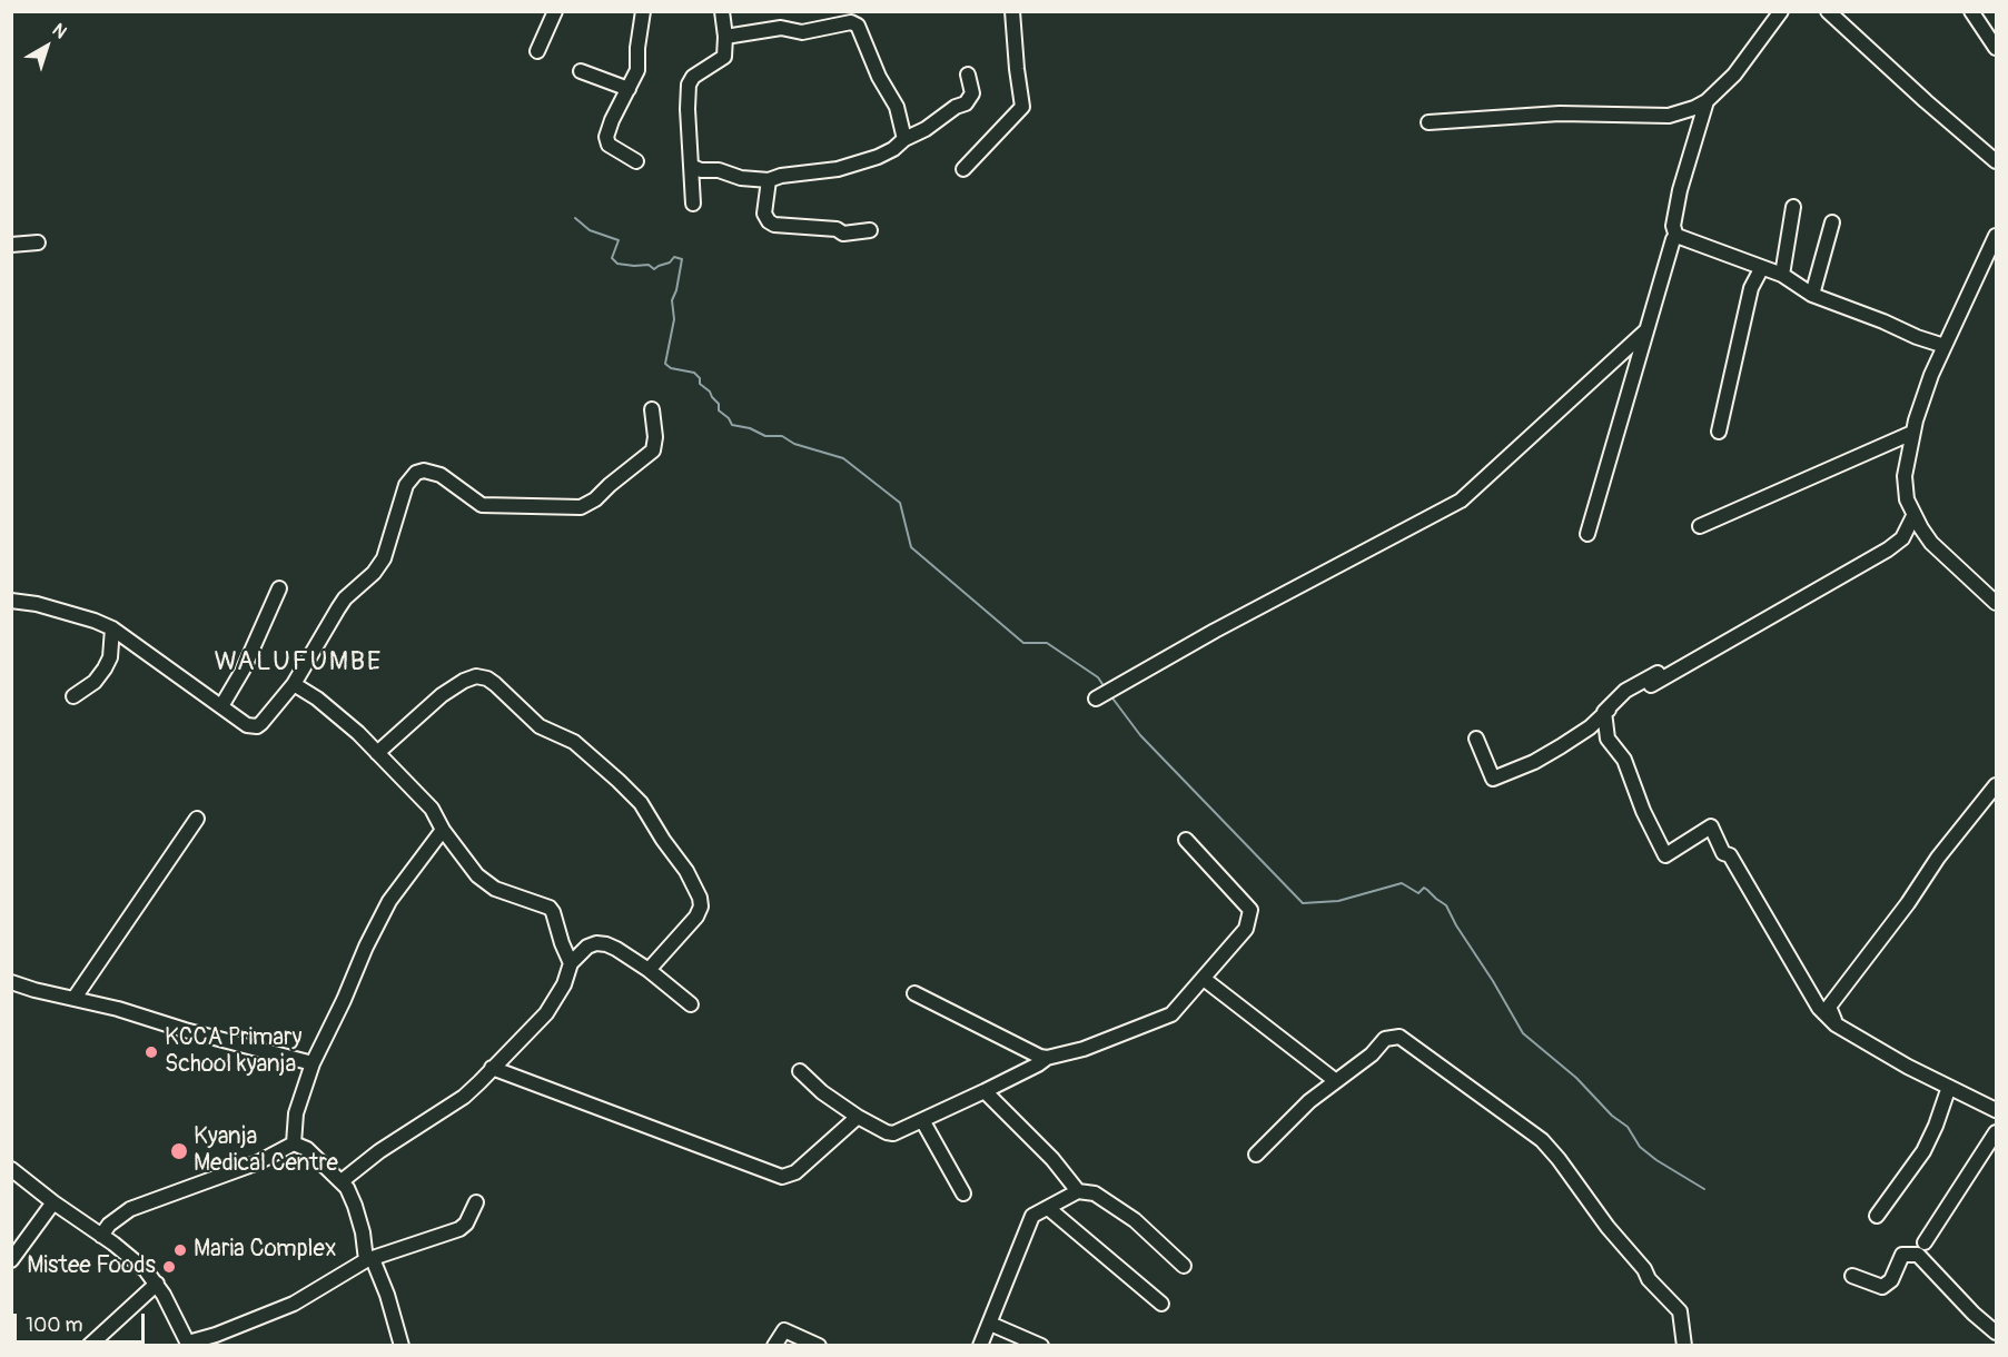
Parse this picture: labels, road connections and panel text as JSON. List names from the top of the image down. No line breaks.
{"districts":["WALUFUMBE"],"places":["KCCA Primary School kyanja","Kyanja Medical Centre","Maria Complex","Mistee Foods"],"scale_bar":"100 m","north":"top right"}
